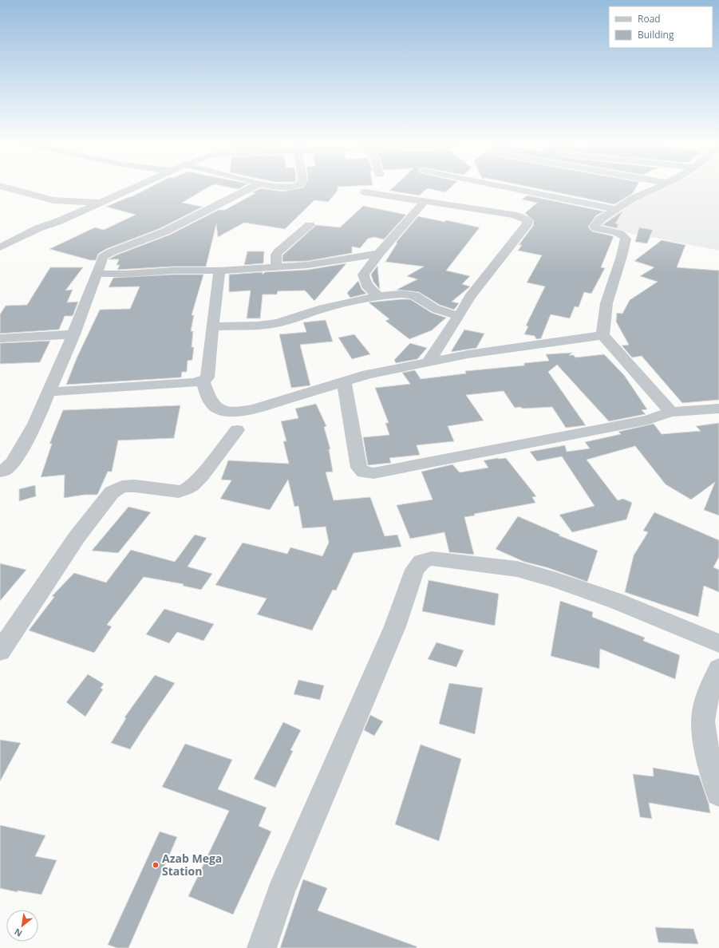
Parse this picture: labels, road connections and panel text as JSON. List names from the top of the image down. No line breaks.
{"places":["Azab Mega Station"],"legend":["Road","Building"],"north":"bottom left"}
